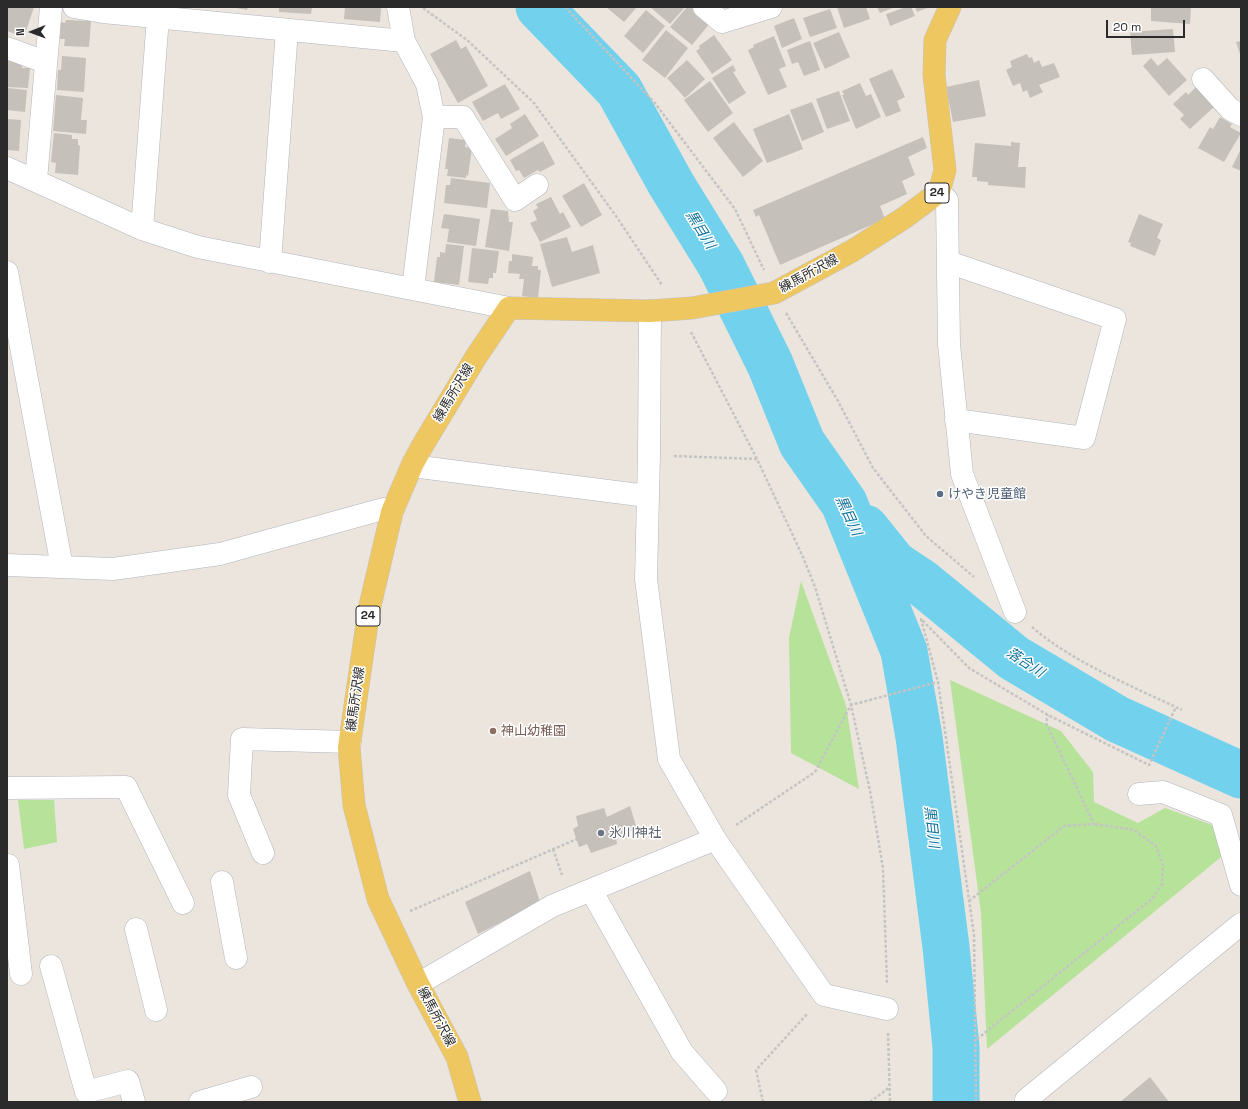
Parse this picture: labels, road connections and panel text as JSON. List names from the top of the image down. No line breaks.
{"streets":{"main road":["24","練馬所沢線"]},"crossings":[["24","練馬所沢線"]],"water":["黒目川","落合川"],"places":["けやき児童館","神山幼稚園","氷川神社"],"scale_bar":"20 m","north":"left"}
